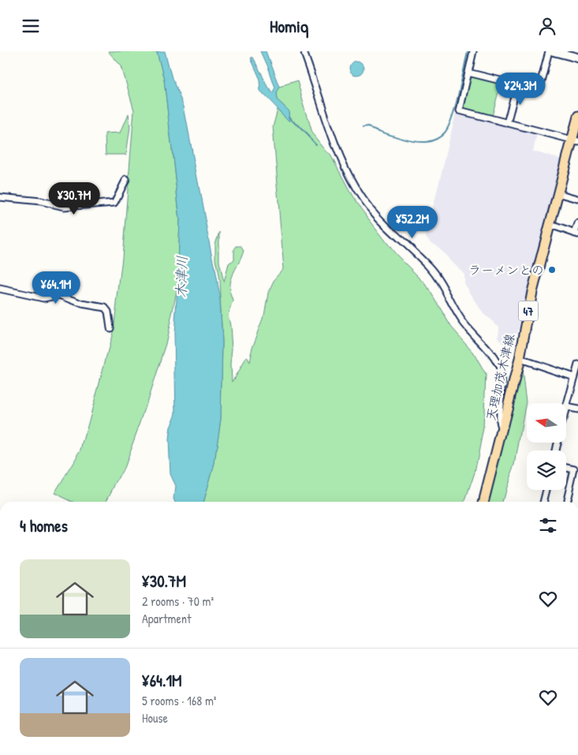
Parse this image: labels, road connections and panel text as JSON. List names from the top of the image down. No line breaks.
{"streets":{"main road":["47","天理加茂木津線"]},"water":["木津川"],"places":["ラーメンとの"],"north":"left","page":{"header":"Homiq","price":["¥24.3M","¥30.7M","¥52.2M","¥64.1M"],"heading":"4 homes","list":[{"name":"¥30.7M","note":"2 rooms · 70 m² · Apartment"},{"name":"¥64.1M","note":"5 rooms · 168 m² · House"}]}}
